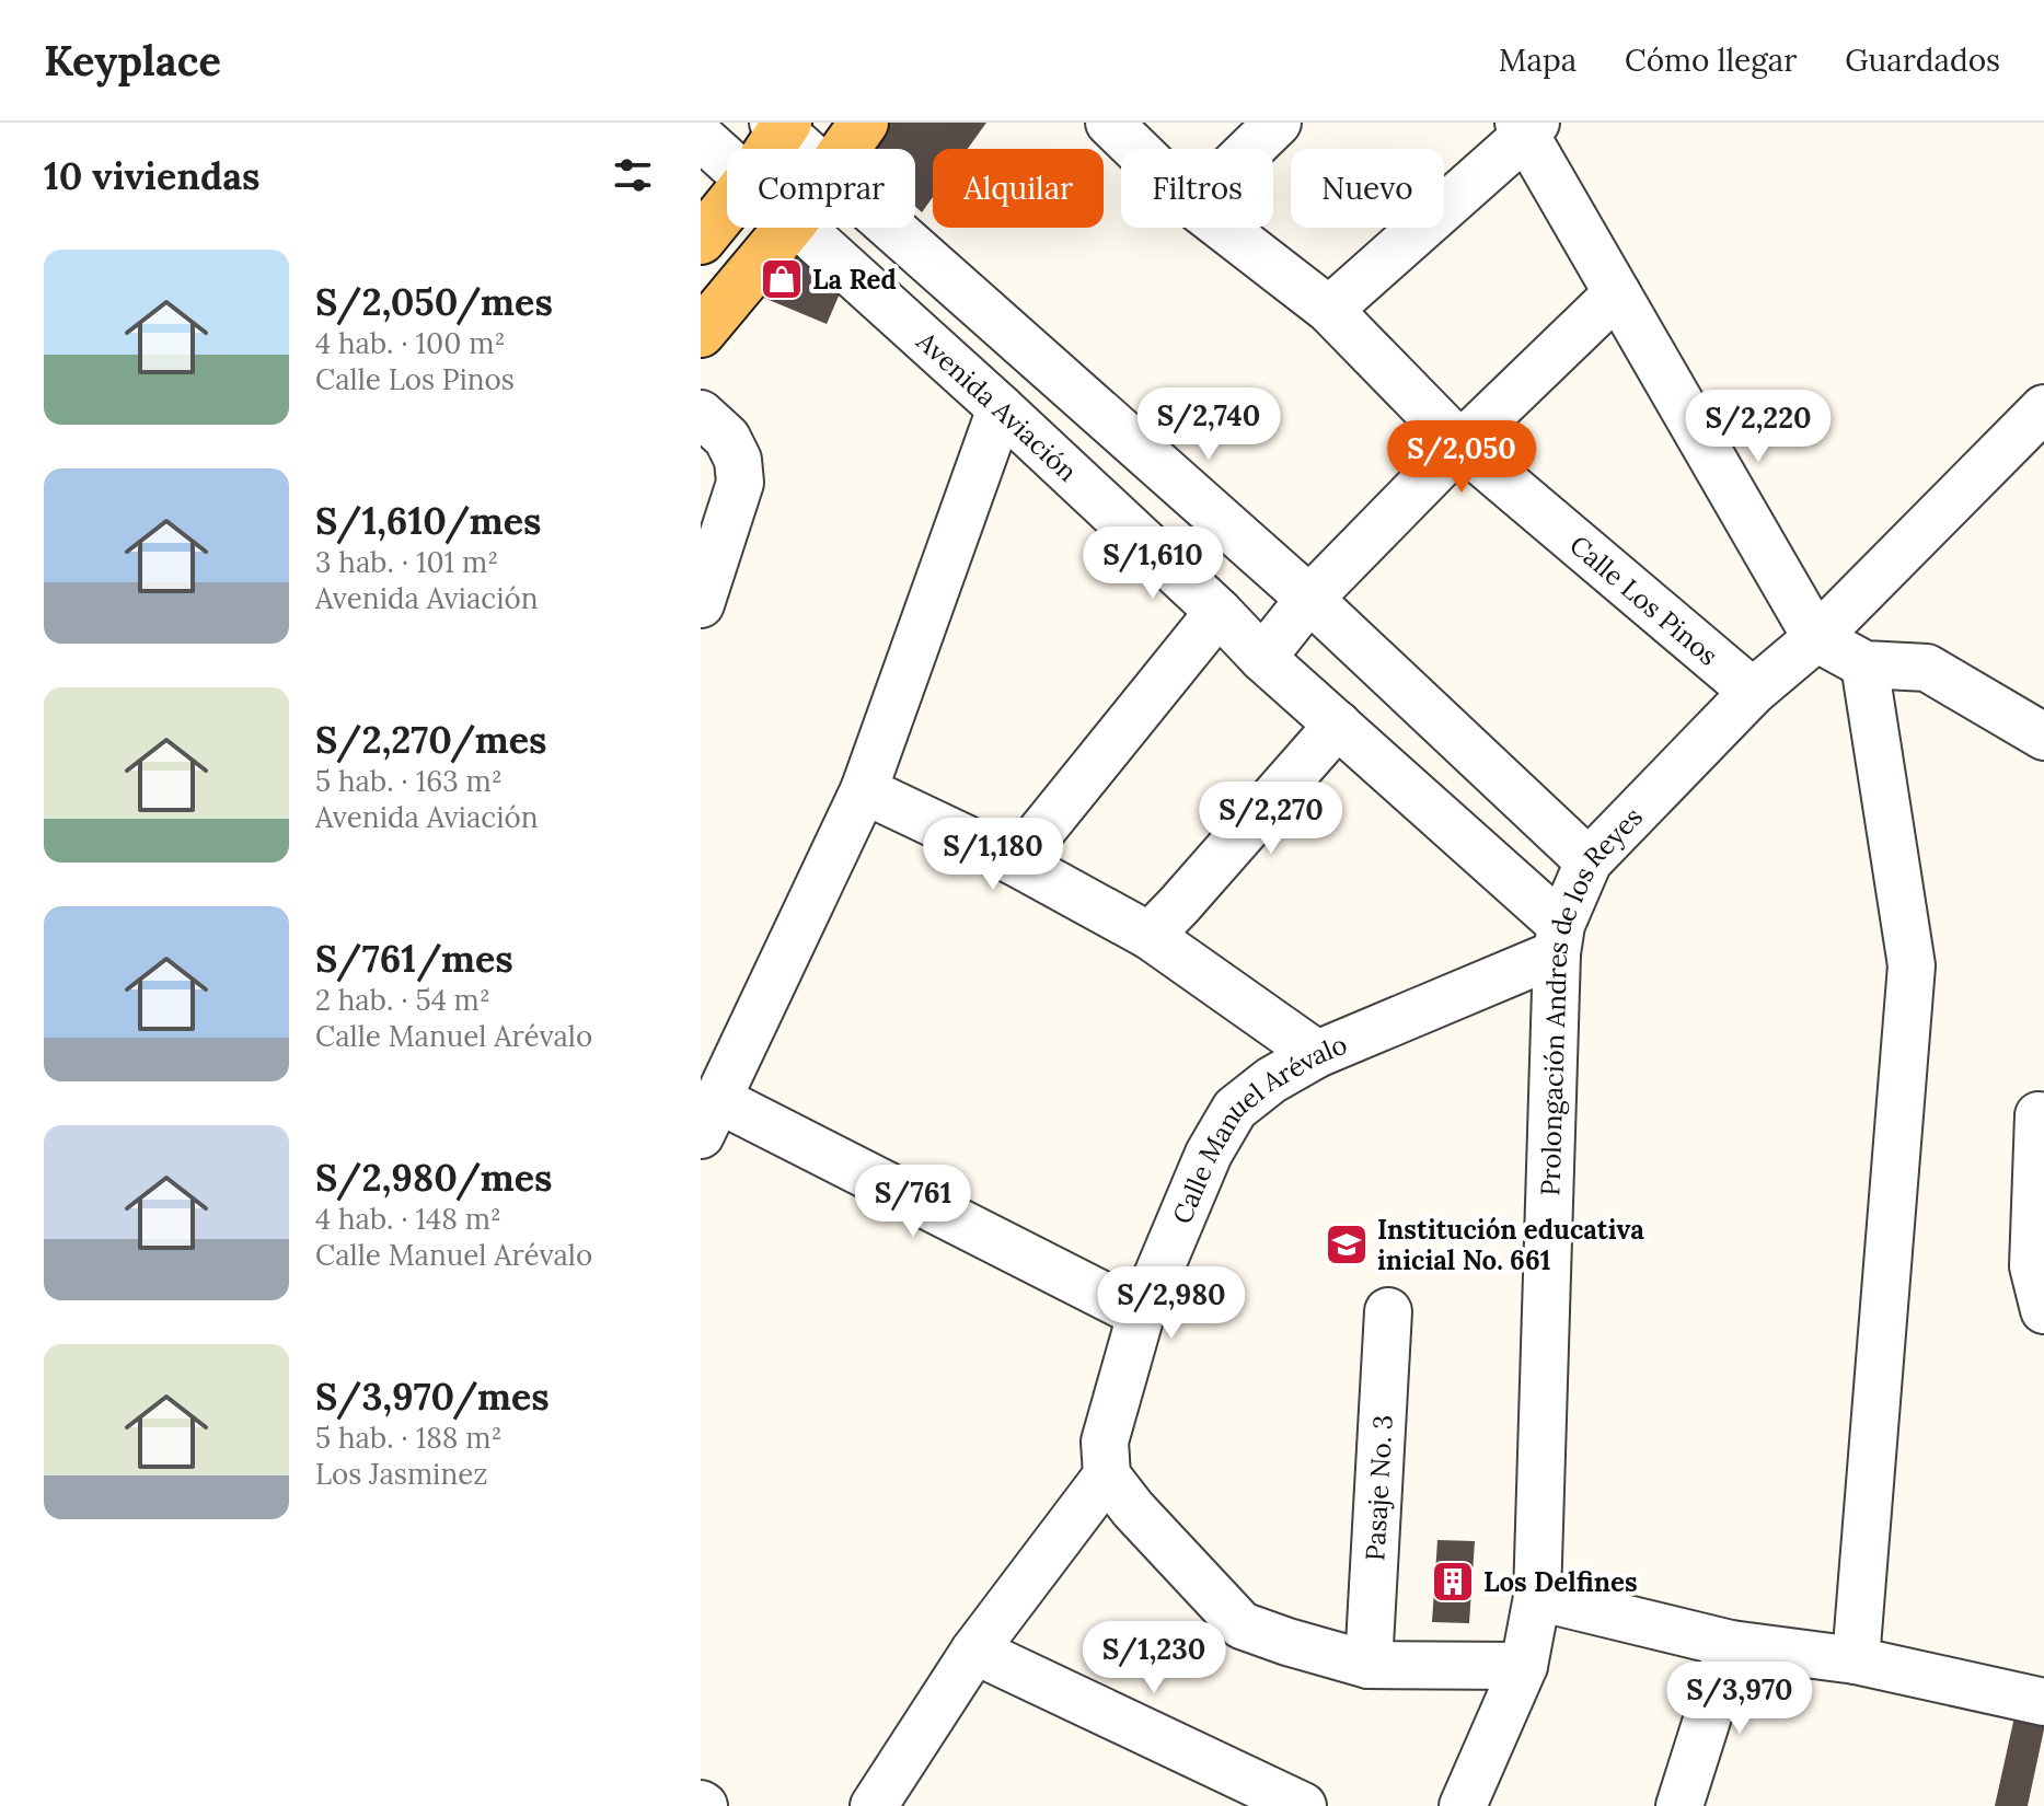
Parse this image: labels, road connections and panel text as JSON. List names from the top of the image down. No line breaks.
{"streets":{"street":["Avenida Aviación","Calle Los Pinos","Prolongación Andres de los Reyes","Calle Manuel Arévalo","Pasaje No. 3"]},"crossings":[["Avenida Aviación","Prolongación Andres de los Reyes"],["Avenida Aviación","Calle Manuel Arévalo"],["Calle Los Pinos","Prolongación Andres de los Reyes"],["Prolongación Andres de los Reyes","Calle Manuel Arévalo"]],"places":{"shop":["La Red"],"school or university":["Institución educativa inicial No. 661"],"building":["Los Delfines"]},"page":{"header":"Keyplace","nav":["Mapa","Cómo llegar","Guardados"],"heading":"10 viviendas","chip":["Comprar","Alquilar","Filtros","Nuevo"],"list":[{"name":"S/2,050/mes","note":"4 hab. · 100 m² · Calle Los Pinos"},{"name":"S/1,610/mes","note":"3 hab. · 101 m² · Avenida Aviación"},{"name":"S/2,270/mes","note":"5 hab. · 163 m² · Avenida Aviación"},{"name":"S/761/mes","note":"2 hab. · 54 m² · Calle Manuel Arévalo"},{"name":"S/2,980/mes","note":"4 hab. · 148 m² · Calle Manuel Arévalo"},{"name":"S/3,970/mes","note":"5 hab. · 188 m² · Los Jasminez"}],"price":["S/2,740","S/2,220","S/2,050","S/1,610","S/2,270","S/1,180","S/761","S/2,980","S/1,230","S/3,970"]}}
